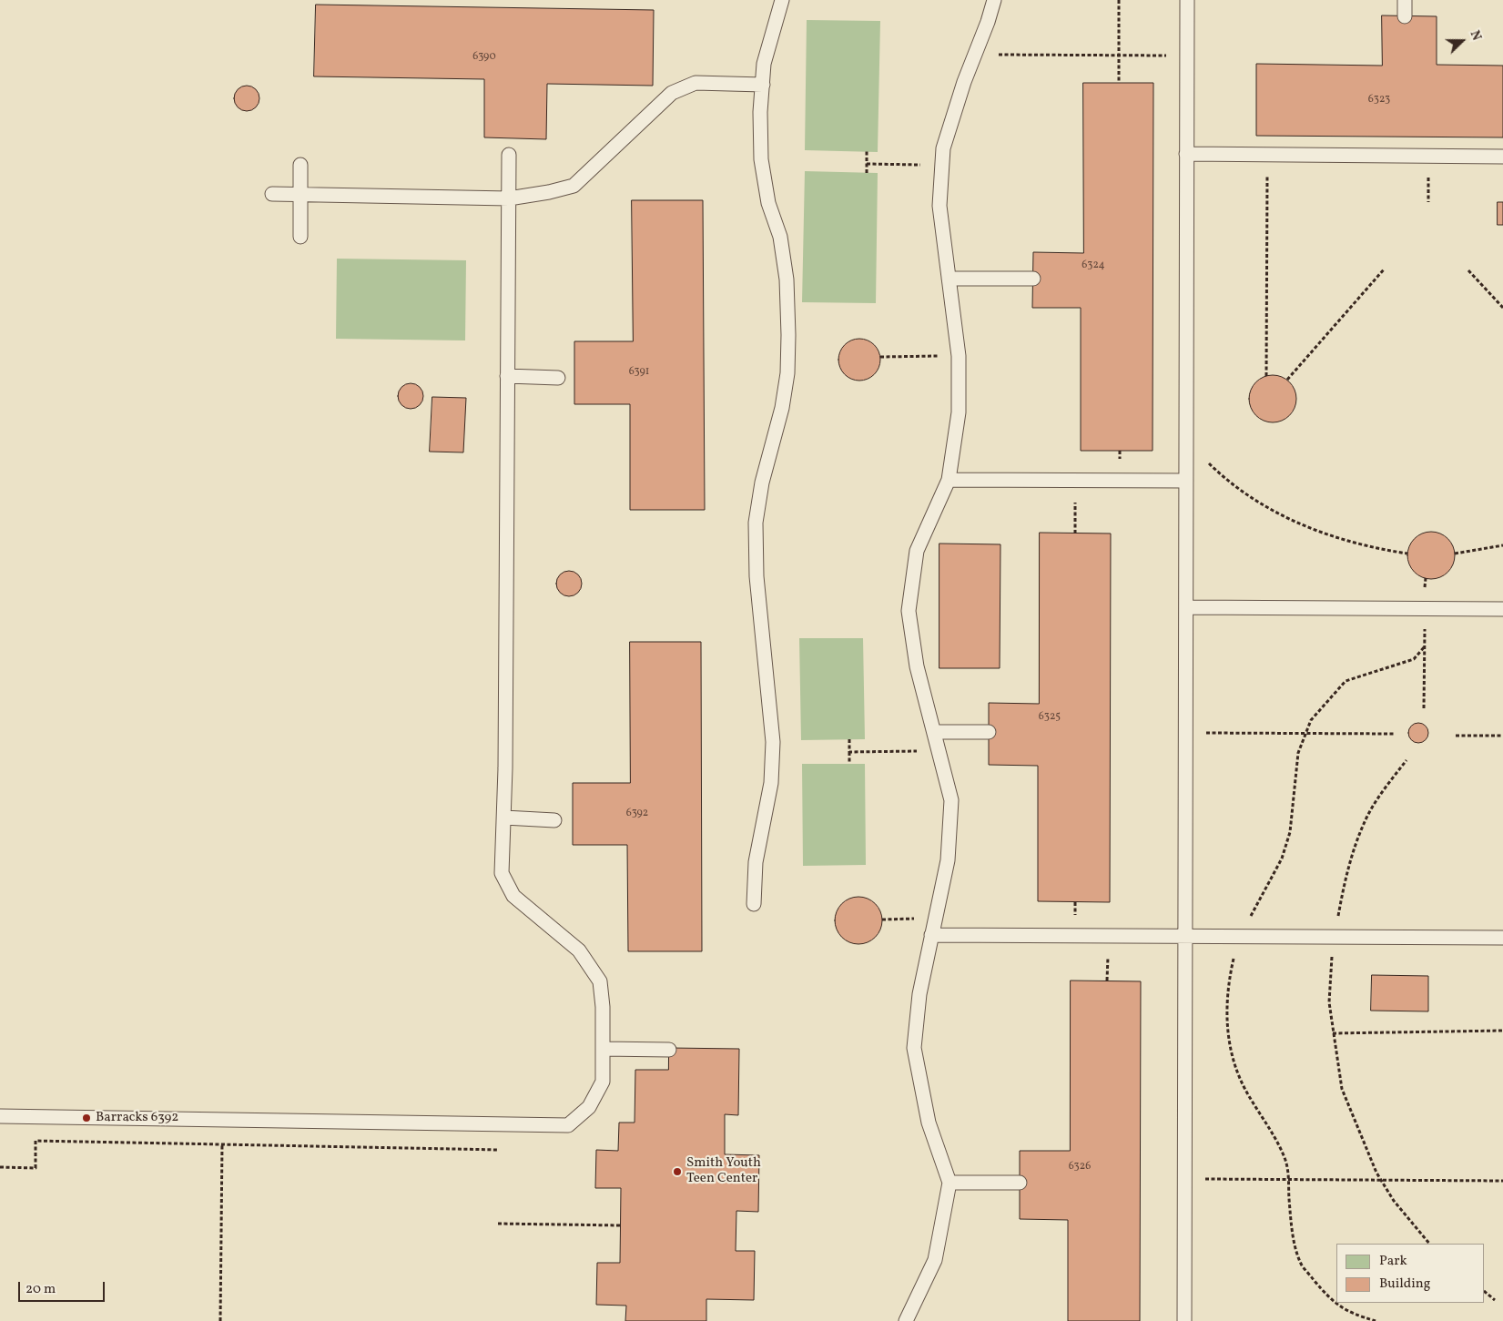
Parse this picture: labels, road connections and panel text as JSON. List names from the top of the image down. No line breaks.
{"places":["Barracks 6392","Smith Youth Teen Center"],"house_numbers":["6390","6323","6324","6391","6325","6392","6326"],"legend":["Park","Building"],"scale_bar":"20 m","north":"right"}
